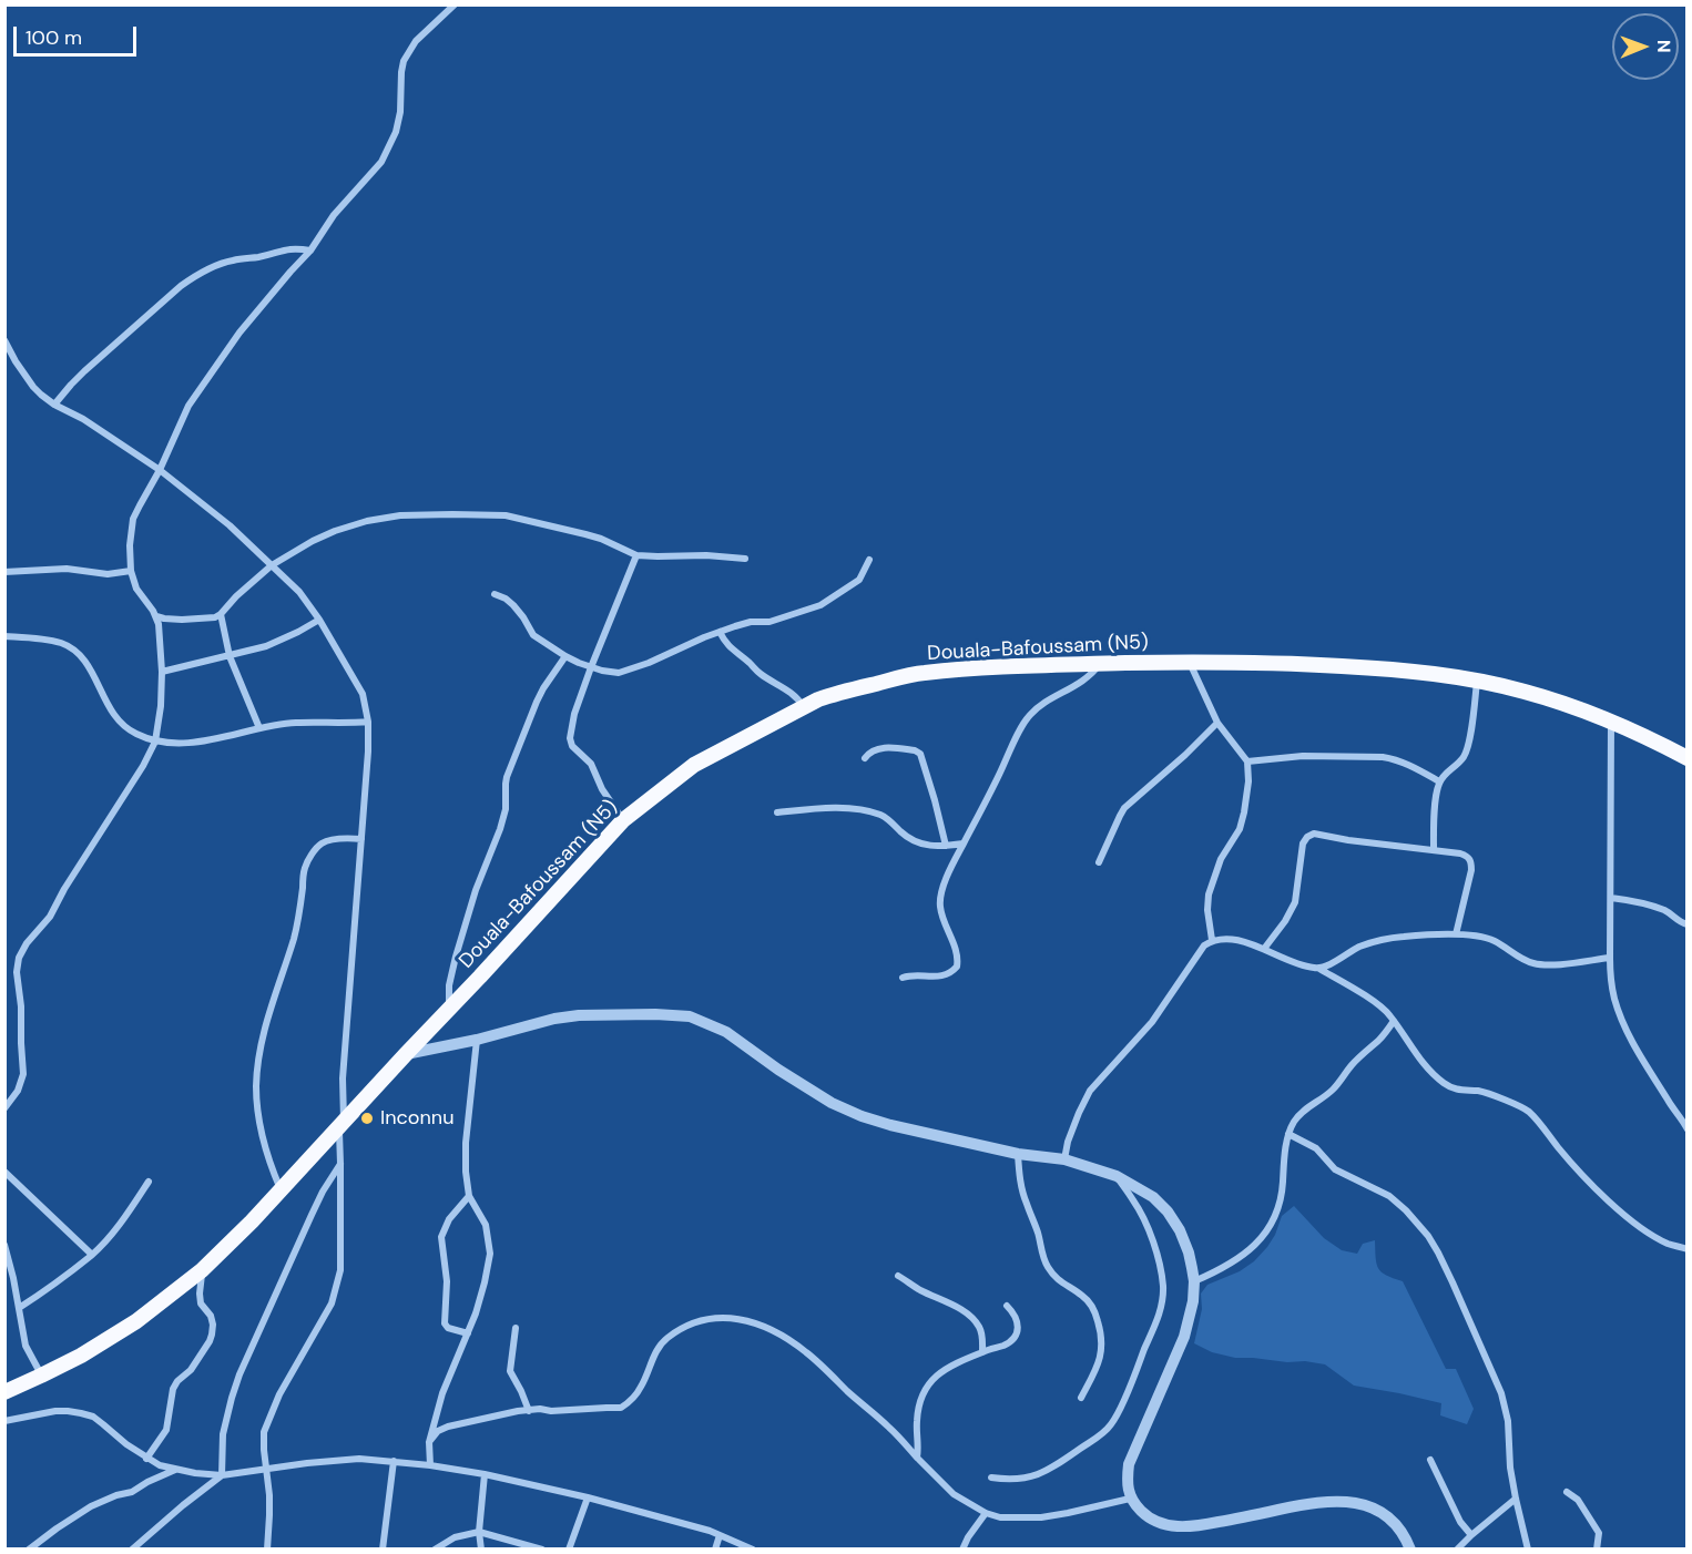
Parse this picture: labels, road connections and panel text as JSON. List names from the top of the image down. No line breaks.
{"streets":{"highway":["Douala-Bafoussam (N5)"]},"places":["Inconnu"],"scale_bar":"100 m","north":"right"}
